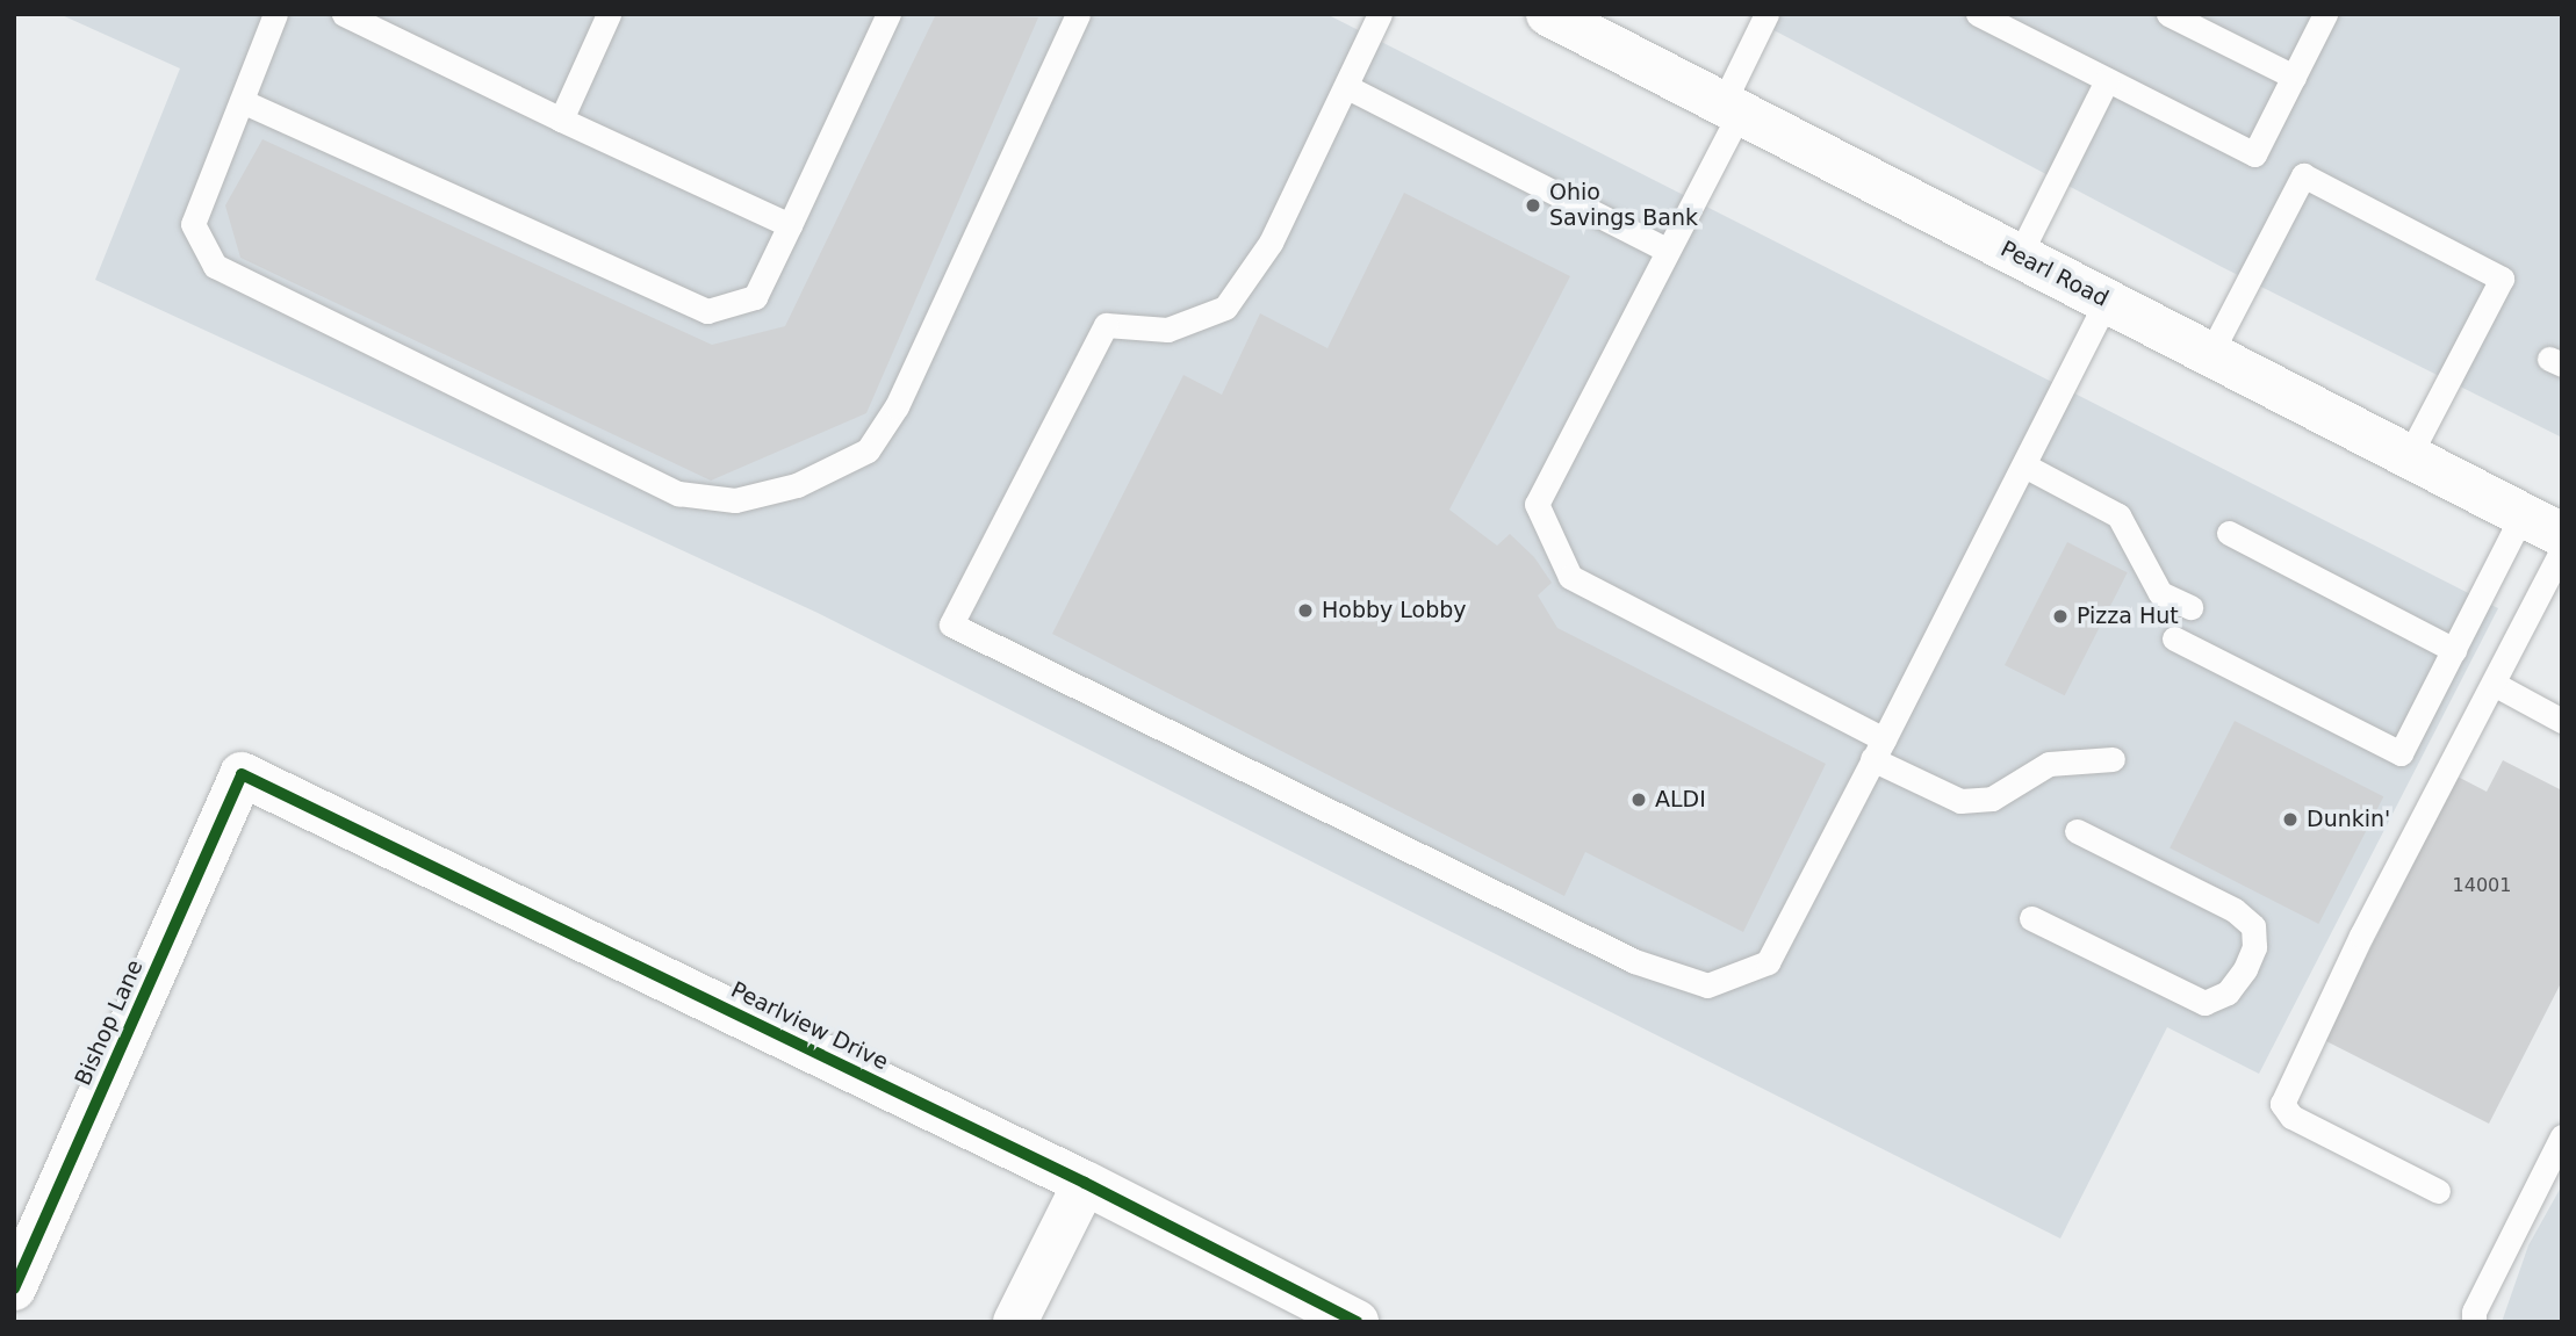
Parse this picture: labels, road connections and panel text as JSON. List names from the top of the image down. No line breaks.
{"streets":{"street":["Pearl Road","Bishop Lane","Pearlview Drive"]},"crossings":[["Bishop Lane","Pearlview Drive"]],"places":["Ohio Savings Bank","Hobby Lobby","Pizza Hut","ALDI","Dunkin'"],"house_numbers":["14001"]}
